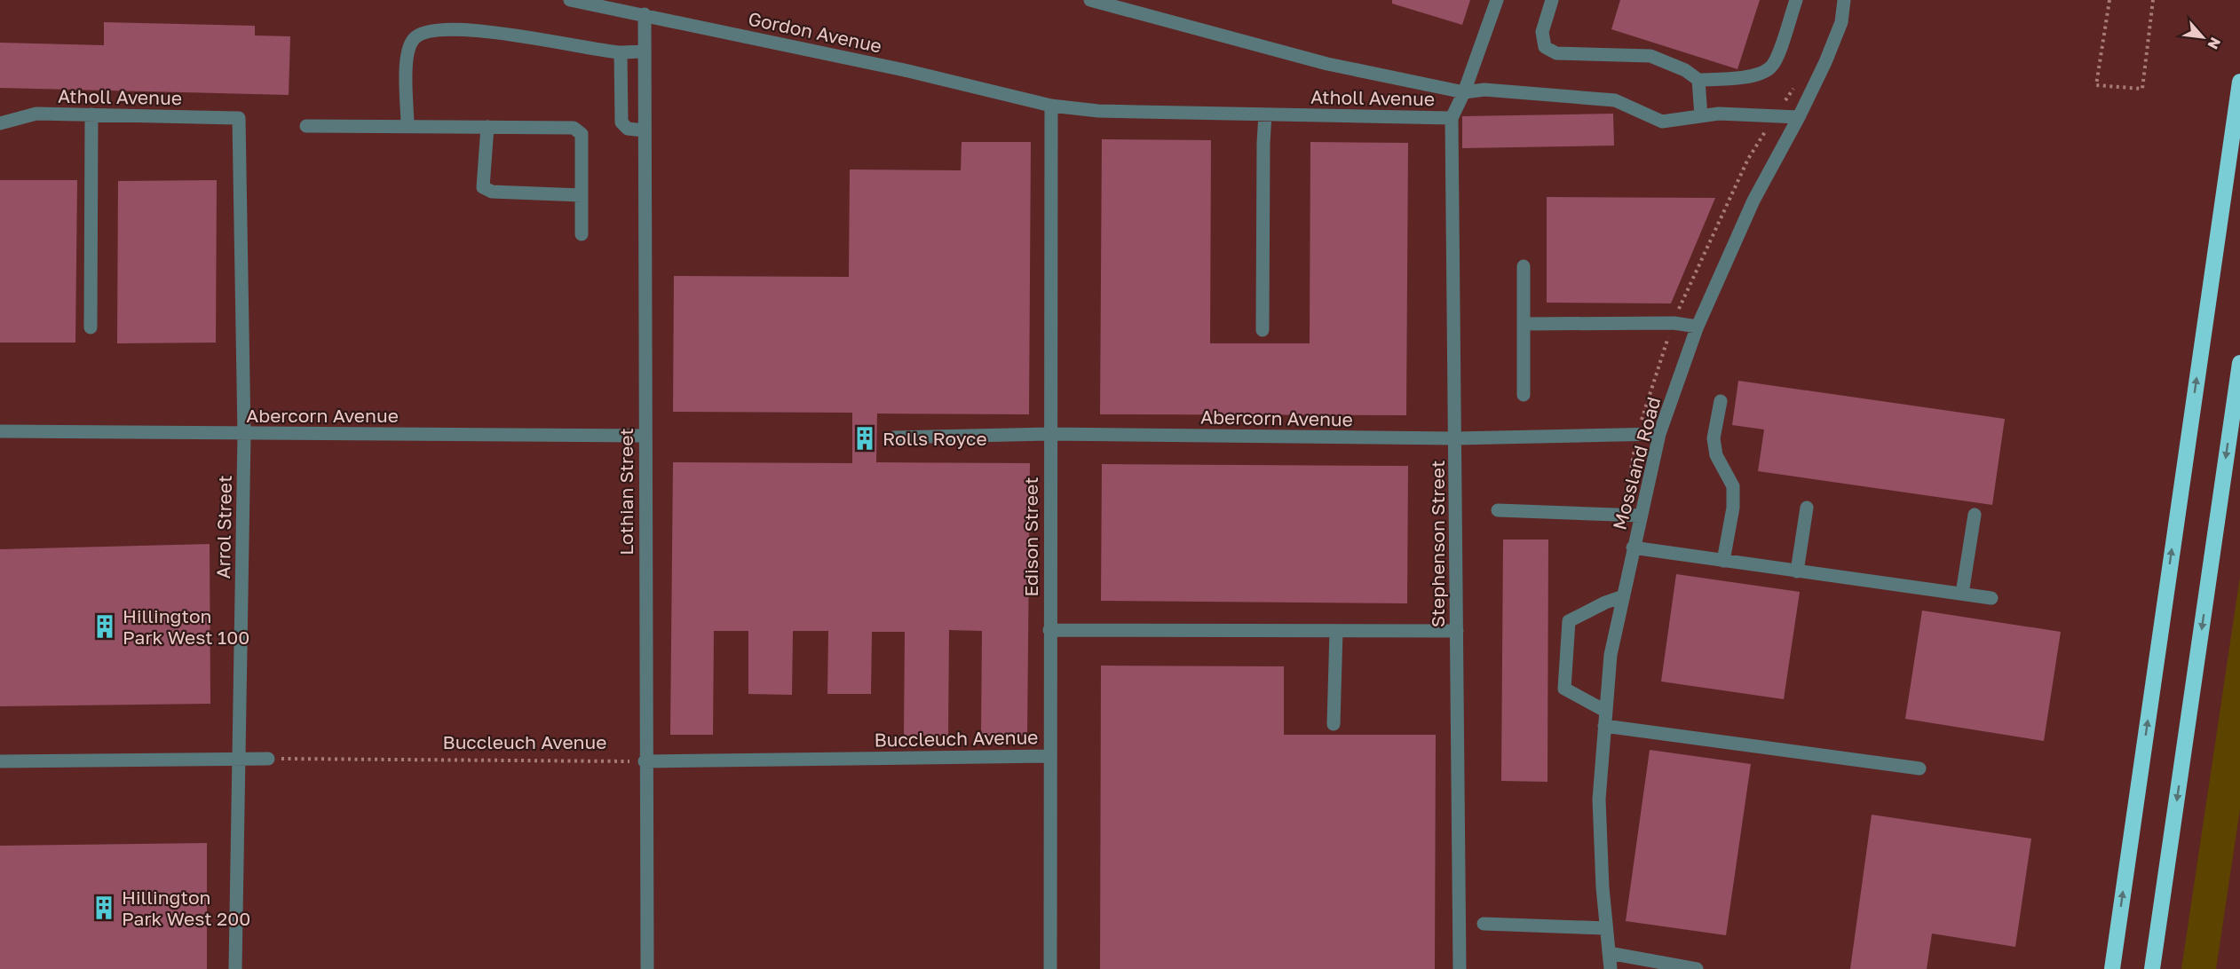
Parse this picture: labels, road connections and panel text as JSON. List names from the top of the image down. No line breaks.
{"streets":{"street":["Gordon Avenue","Atholl Avenue","Abercorn Avenue","Mossland Road","Lothian Street","Arrol Street","Edison Street","Stephenson Street","Buccleuch Avenue"]},"crossings":[["Gordon Avenue","Atholl Avenue"],["Gordon Avenue","Lothian Street"],["Gordon Avenue","Edison Street"],["Atholl Avenue","Arrol Street"],["Atholl Avenue","Edison Street"],["Atholl Avenue","Stephenson Street"],["Abercorn Avenue","Mossland Road"],["Abercorn Avenue","Lothian Street"],["Abercorn Avenue","Arrol Street"],["Abercorn Avenue","Edison Street"],["Abercorn Avenue","Stephenson Street"],["Lothian Street","Buccleuch Avenue"],["Edison Street","Buccleuch Avenue"]],"places":{"building":["Rolls Royce","Hillington Park West 100","Hillington Park West 200"]},"north":"bottom right"}
